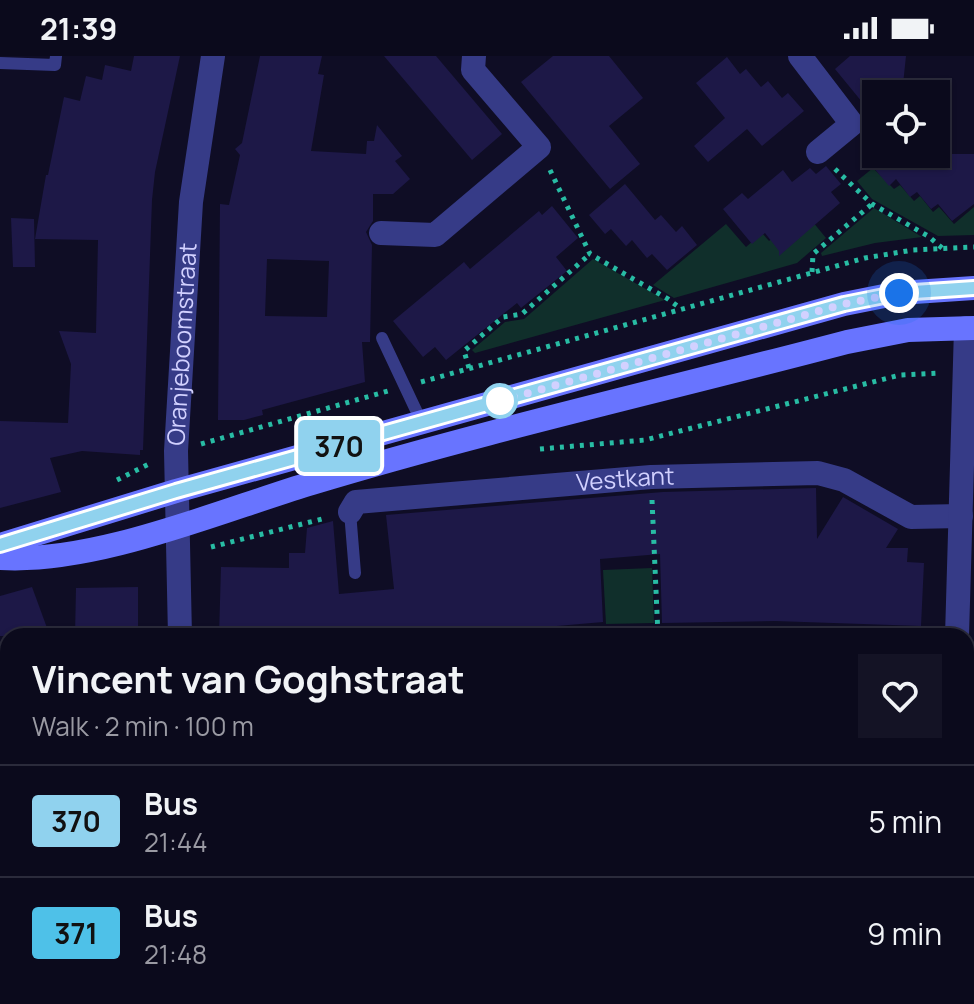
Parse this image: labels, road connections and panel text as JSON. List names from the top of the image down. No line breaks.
{"streets":{"street":["Oranjeboomstraat","Vestkant"]},"lines":["bus line 370"],"page":{"status":"21:39","on_map":"370","heading":["Vincent van Goghstraat","Walk · 2 min · 100 m"],"list":[{"mark":"370","name":"Bus","note":"21:44","value":"5 min"},{"mark":"371","name":"Bus","note":"21:48","value":"9 min"}]}}
